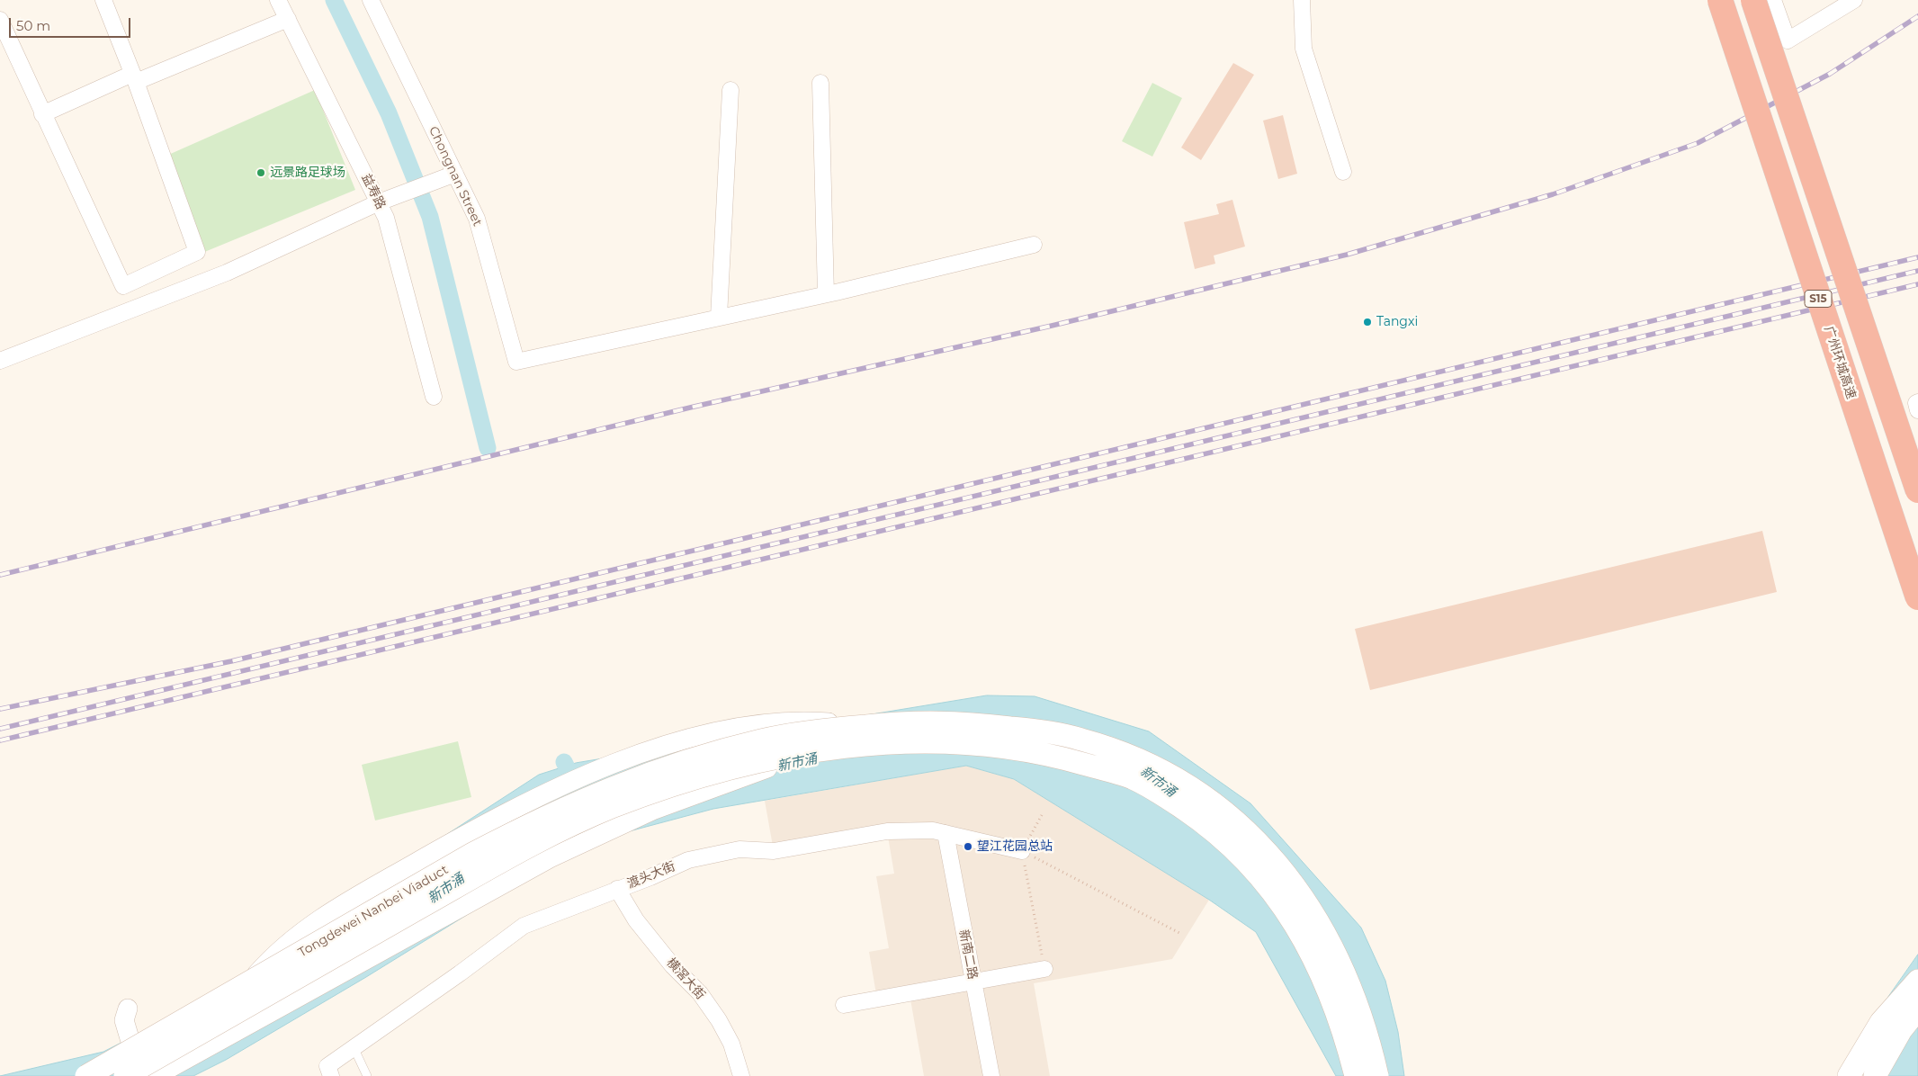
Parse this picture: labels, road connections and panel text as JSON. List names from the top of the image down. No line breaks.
{"streets":{"highway":["S15","广州环城高速"],"main road":["Tongdewei Nanbei Viaduct"],"street":["Chongnan Street","益寿路","渡头大街","新南二路","横滘大街"]},"crossings":[["渡头大街","新南二路"],["渡头大街","横滘大街"]],"water":["新市涌"],"places":["远景路足球场","Tangxi","望江花园总站"],"scale_bar":"50 m"}
